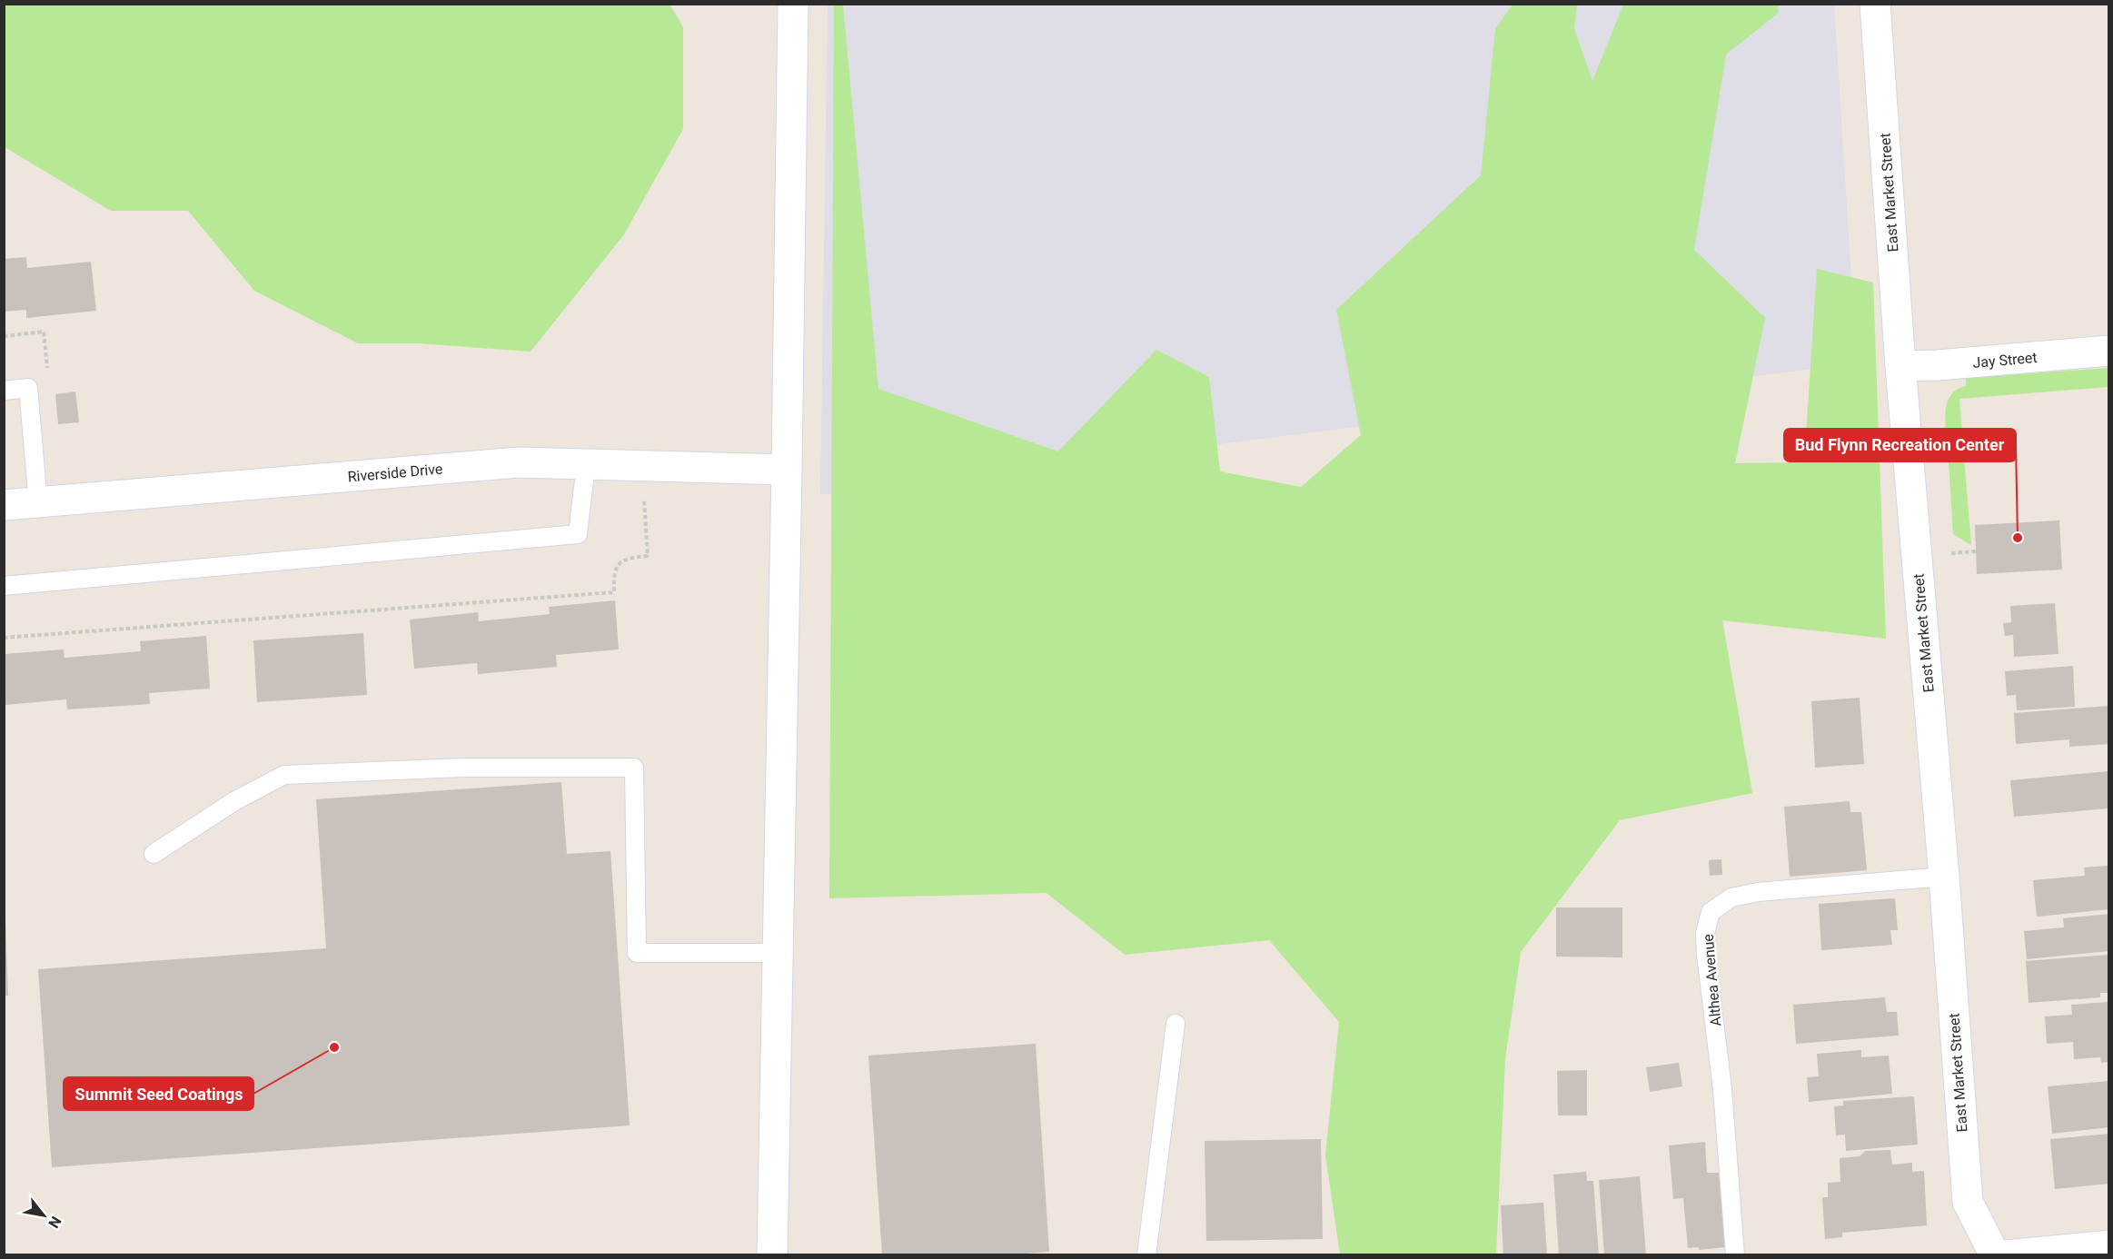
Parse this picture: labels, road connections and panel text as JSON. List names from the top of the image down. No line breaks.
{"streets":{"street":["East Market Street","Jay Street","Riverside Drive"],"lane":["Althea Avenue"]},"crossings":[["East Market Street","Jay Street"],["East Market Street","Althea Avenue"]],"places":["Bud Flynn Recreation Center","Summit Seed Coatings"],"north":"bottom right"}
